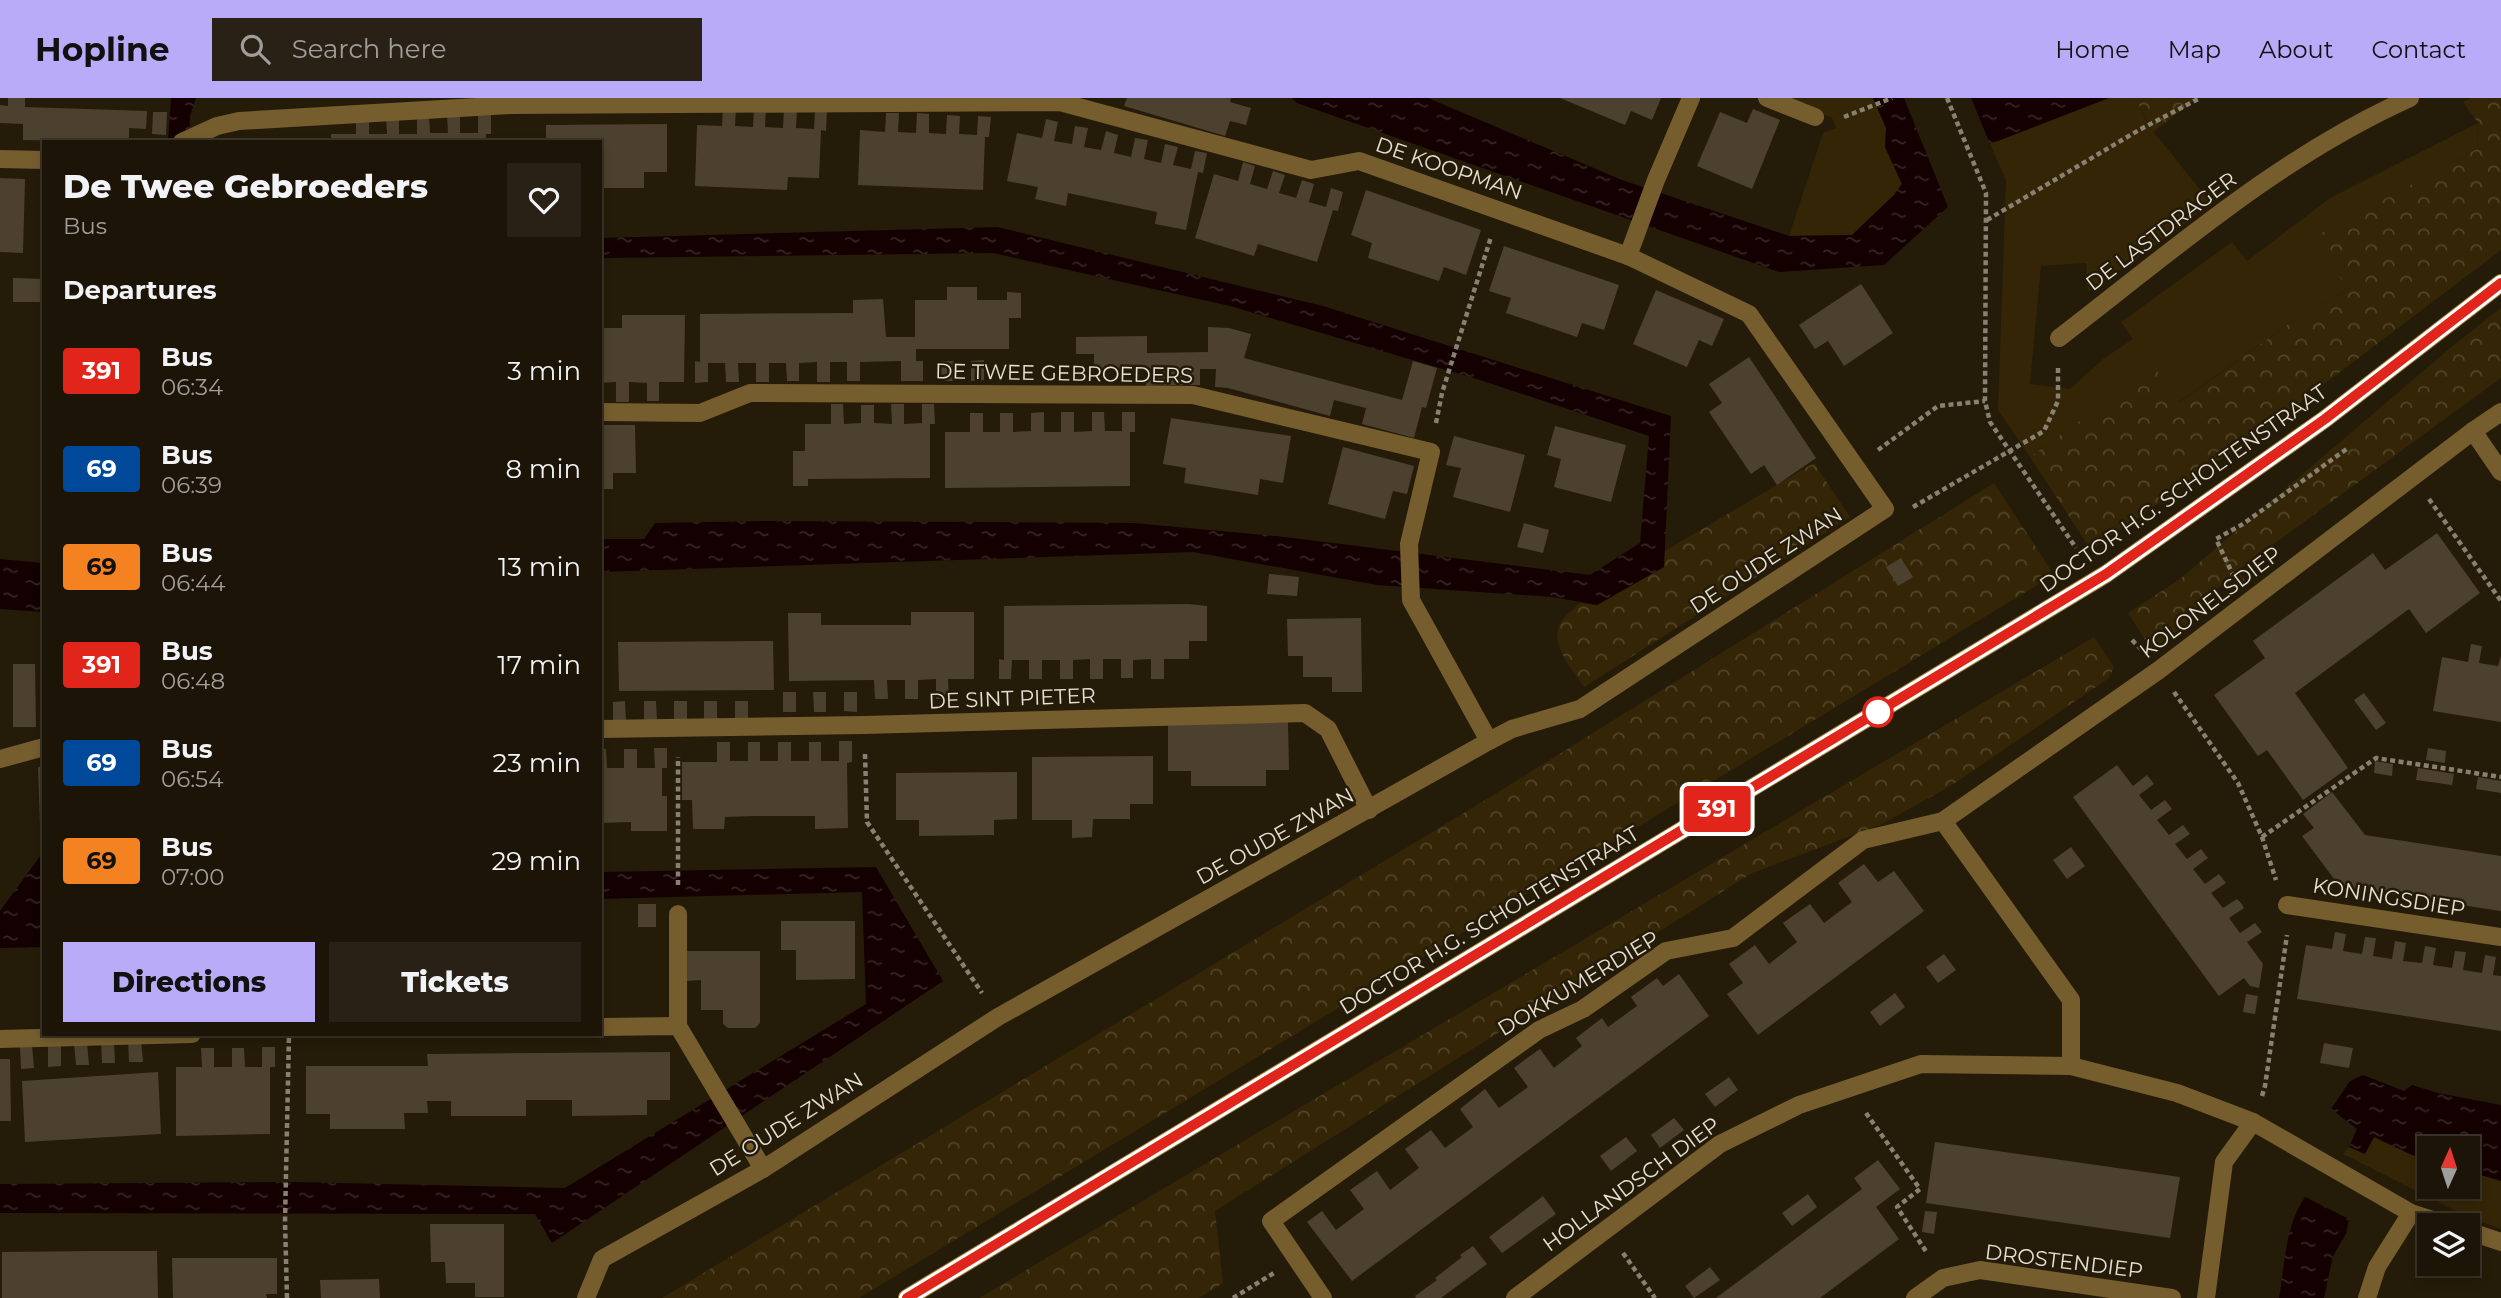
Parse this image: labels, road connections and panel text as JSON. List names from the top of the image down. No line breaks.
{"streets":{"main road":["DOCTOR H.G. SCHOLTENSTRAAT"],"street":["DE KOOPMAN","DE LASTDRAGER","DE TWEE GEBROEDERS","DE OUDE ZWAN","KOLONELSDIEP","DE SINT PIETER","KONINGSDIEP","DOKKUMERDIEP","HOLLANDSCH DIEP","DROSTENDIEP"]},"crossings":[["DE KOOPMAN","DE OUDE ZWAN"],["DE TWEE GEBROEDERS","DE OUDE ZWAN"],["DE OUDE ZWAN","DE SINT PIETER"],["KOLONELSDIEP","KONINGSDIEP"],["KOLONELSDIEP","DOKKUMERDIEP"]],"lines":["bus line 391"],"north":"top","page":{"header":"Hopline","search":"Search here","nav":["Home","Map","About","Contact"],"on_map":"391","heading":[["De Twee Gebroeders","Bus"],"Departures"],"list":[{"mark":"391","name":"Bus","note":"06:34","value":"3 min"},{"mark":"69","name":"Bus","note":"06:39","value":"8 min"},{"mark":"69","name":"Bus","note":"06:44","value":"13 min"},{"mark":"391","name":"Bus","note":"06:48","value":"17 min"},{"mark":"69","name":"Bus","note":"06:54","value":"23 min"},{"mark":"69","name":"Bus","note":"07:00","value":"29 min"}],"buttons":["Directions","Tickets"]}}
